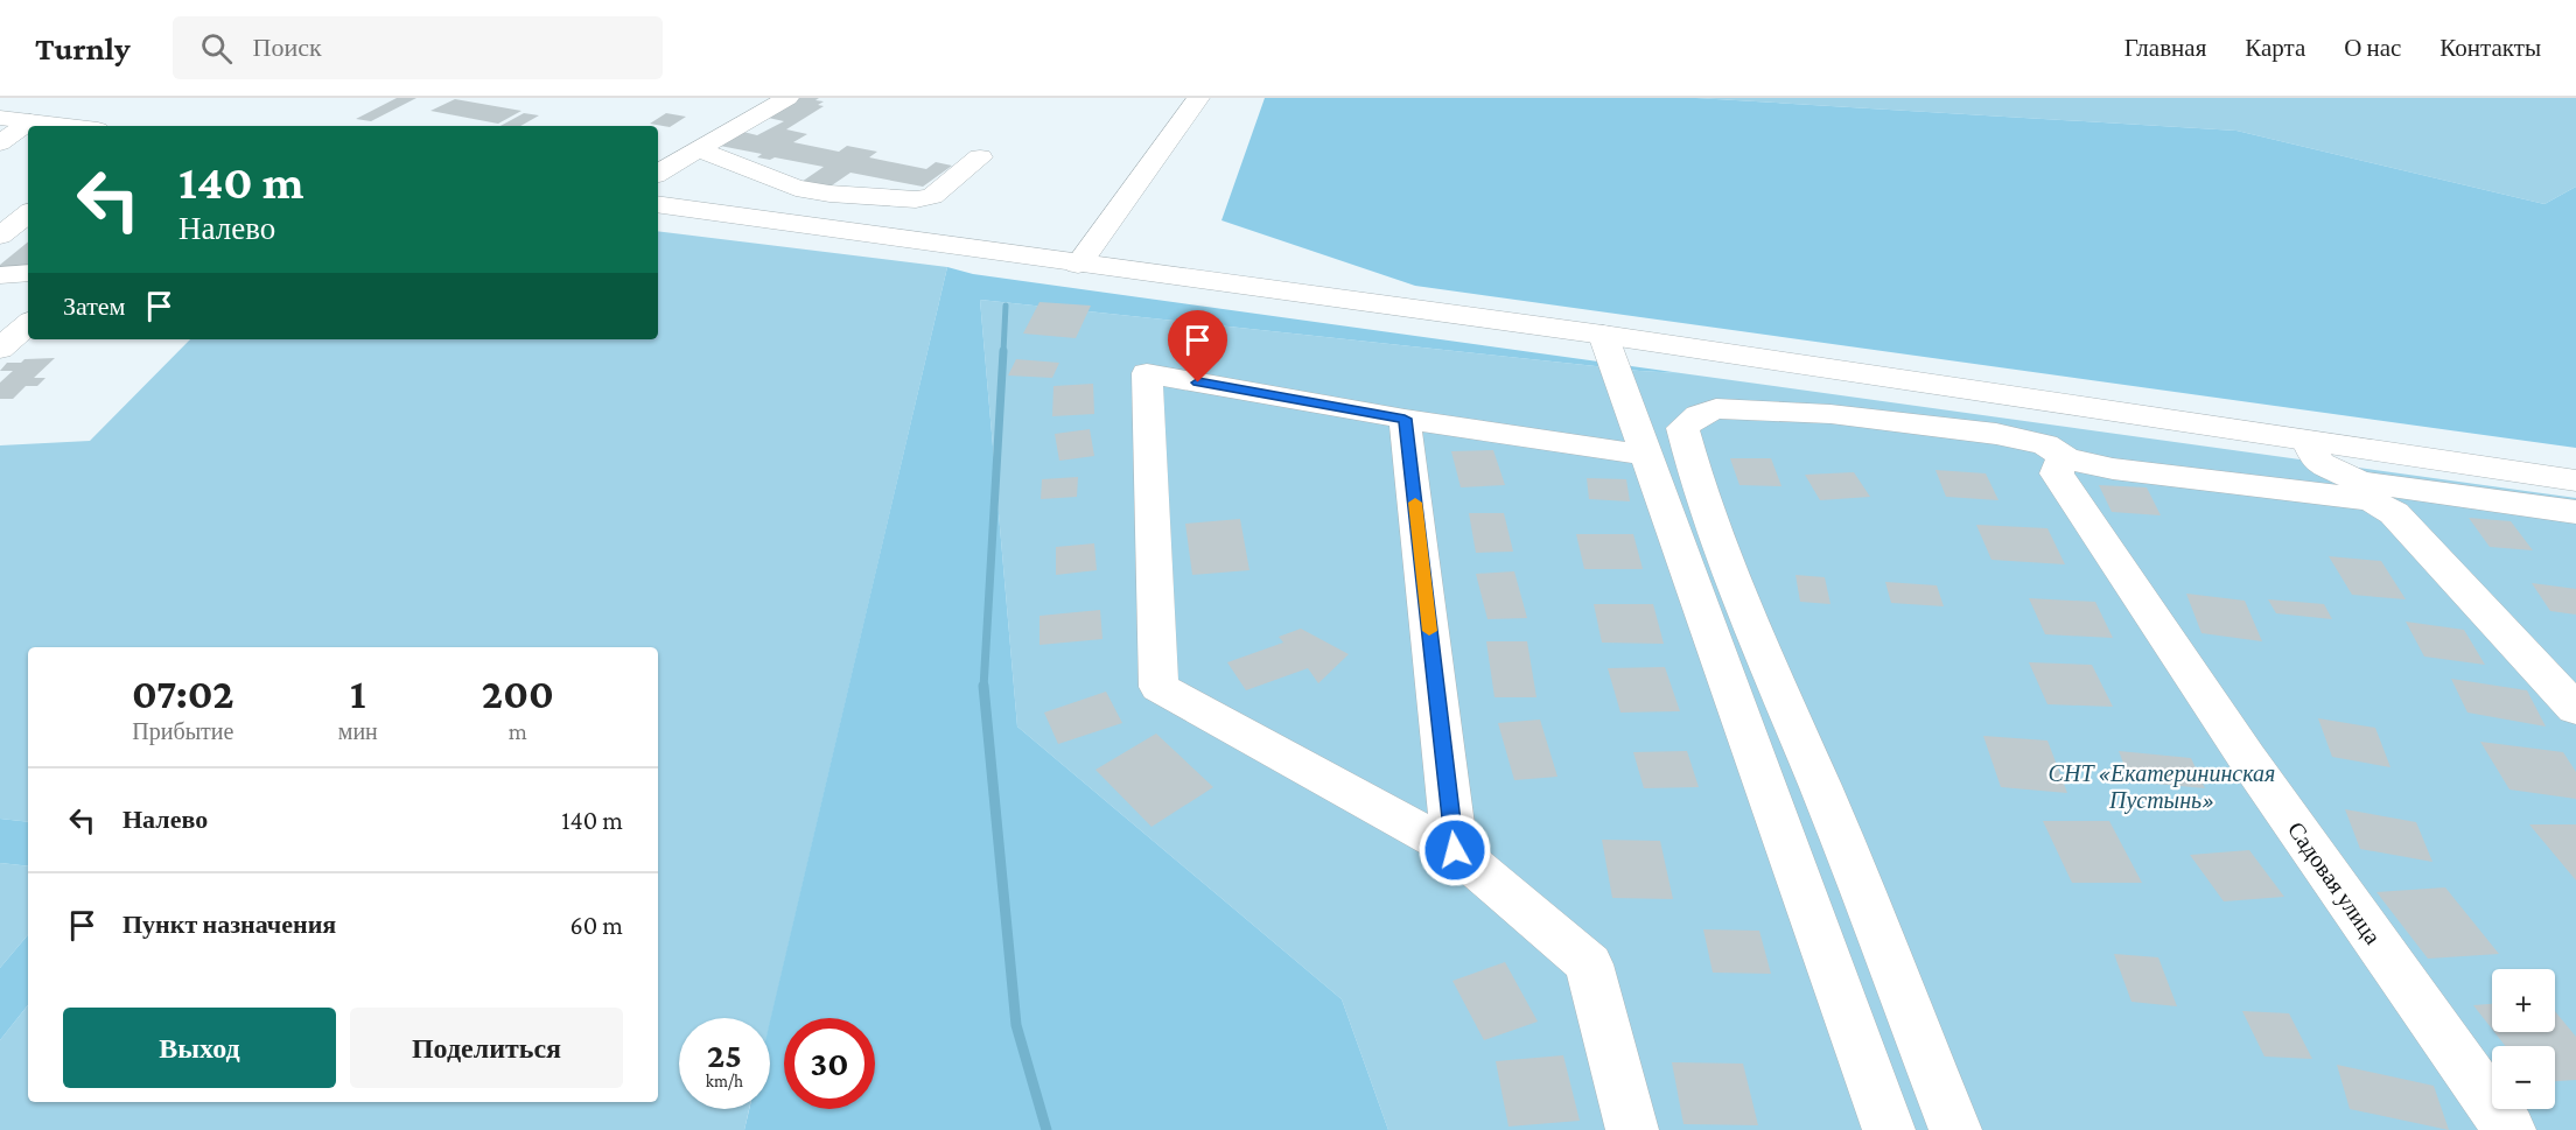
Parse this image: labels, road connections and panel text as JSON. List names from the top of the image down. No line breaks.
{"streets":{"street":["Садовая улица"]},"parks":["СНТ «Екатерининская Пустынь»"],"page":{"header":"Turnly","search":"Поиск","nav":["Главная","Карта","О нас","Контакты"],"turn":["140 m","Налево"],"then":"Затем","eta":["07:02","Прибытие","1","мин","200","m"],"list":[{"name":"Налево","value":"140 m"},{"name":"Пункт назначения","value":"60 m"}],"map_buttons":["+","−"],"buttons":["Выход","Поделиться"],"speed":"25 km/h","limit":"30"}}
